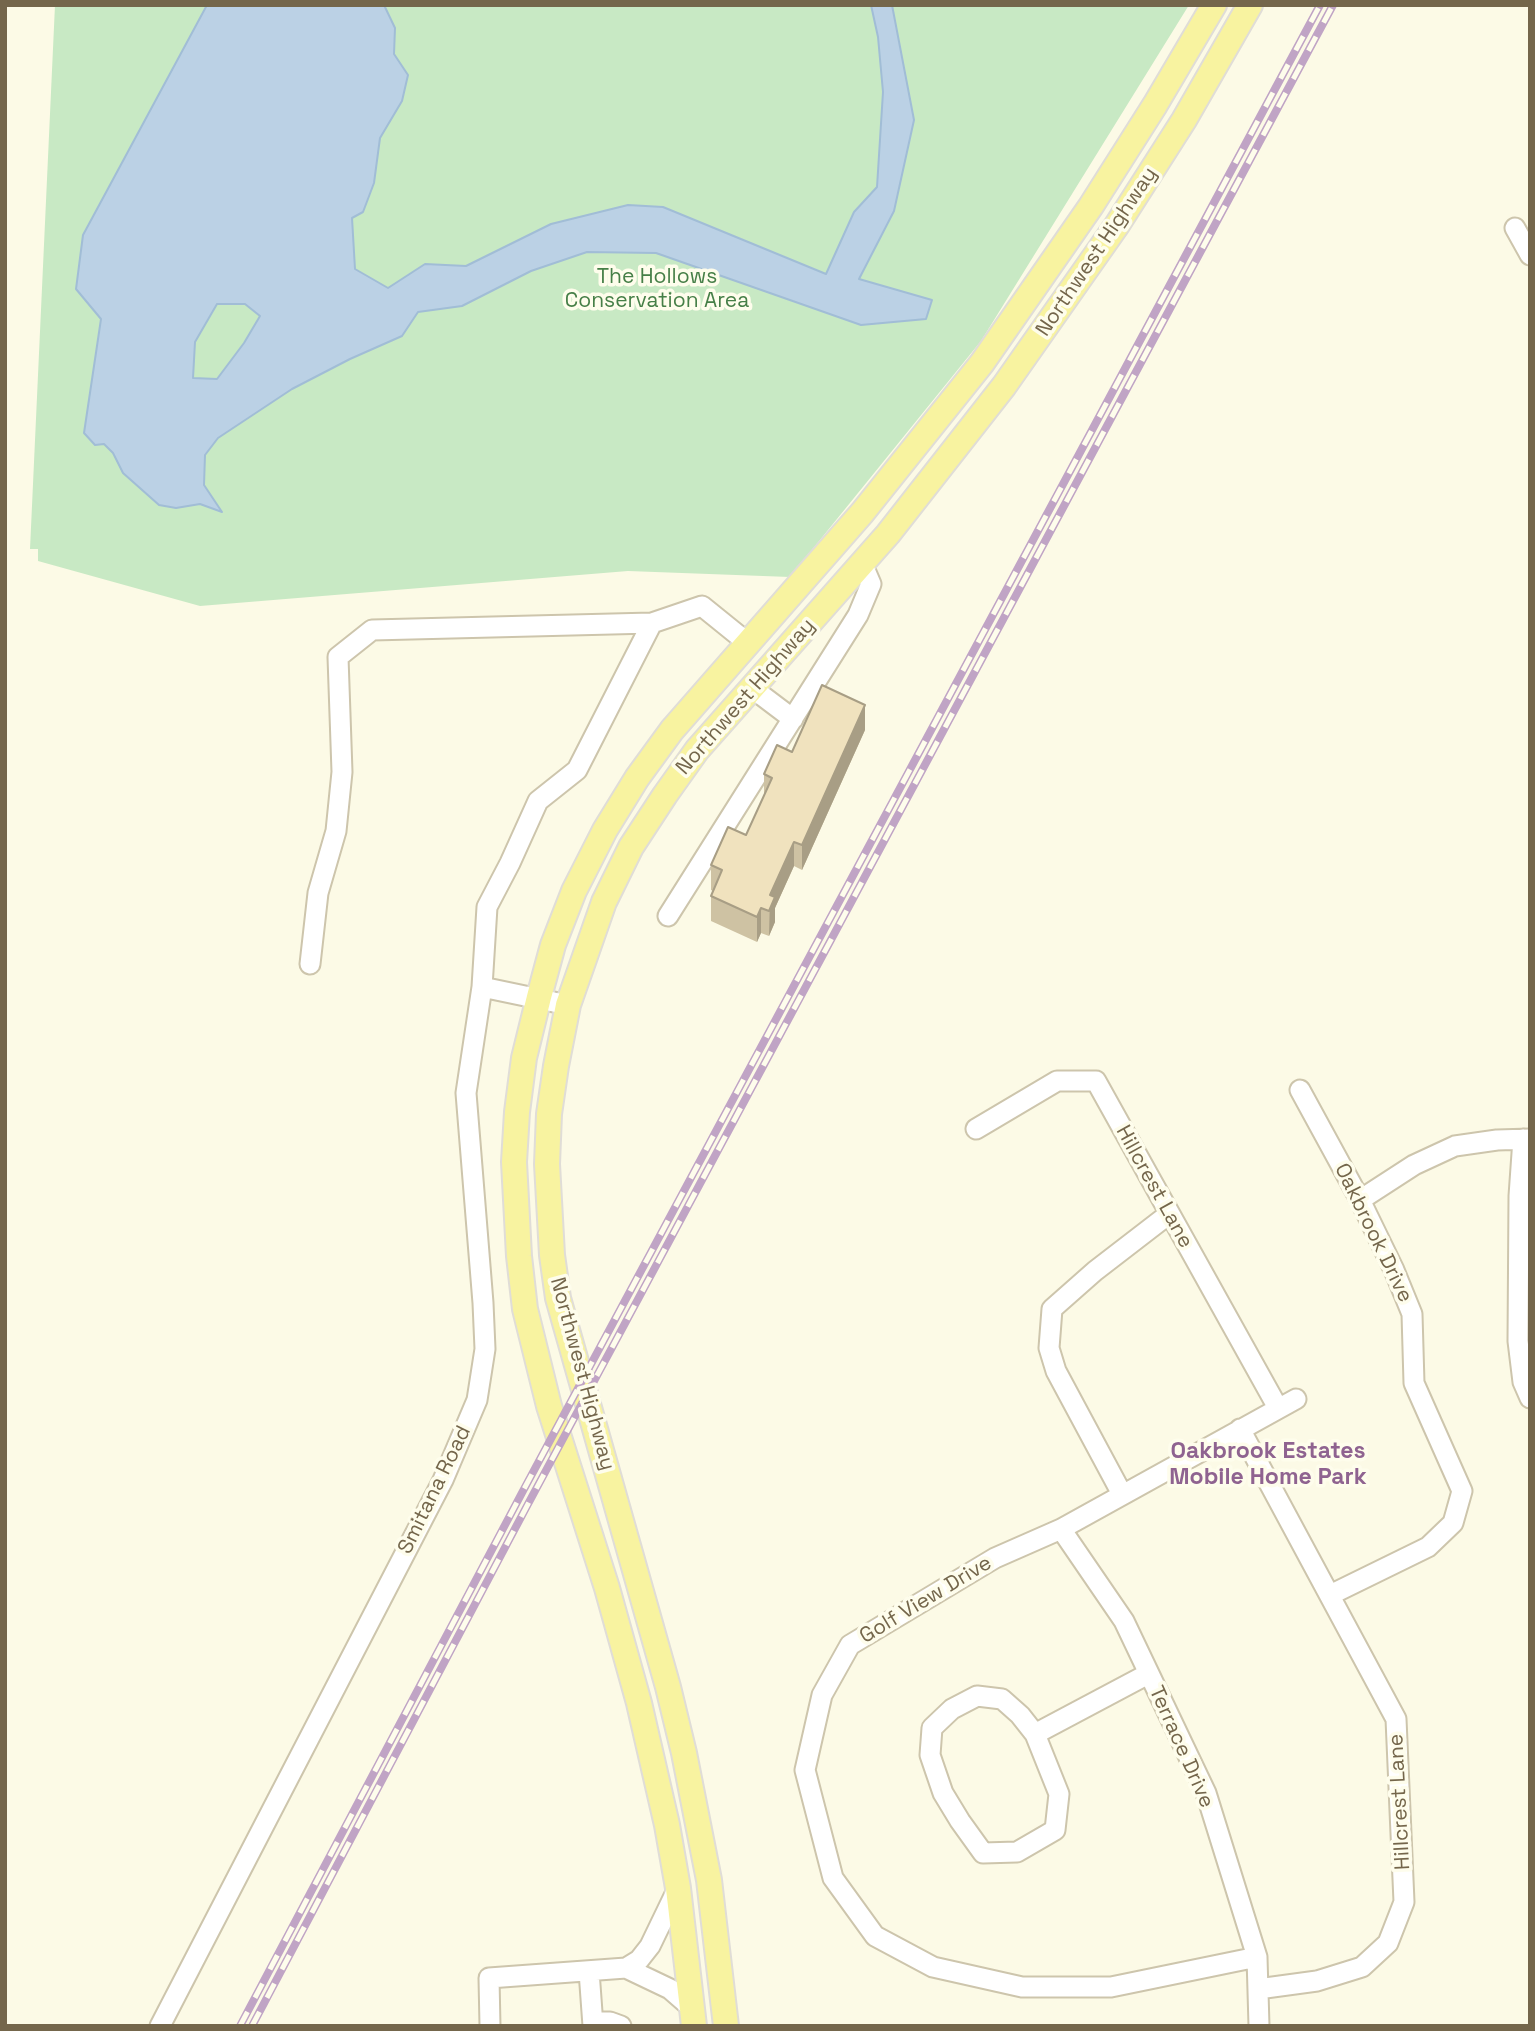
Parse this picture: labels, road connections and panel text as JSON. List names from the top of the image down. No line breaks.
{"streets":{"main road":["Northwest Highway"],"street":["Hillcrest Lane","Oakbrook Drive","Smitana Road","Golf View Drive","Terrace Drive"]},"crossings":[["Hillcrest Lane","Oakbrook Drive"],["Hillcrest Lane","Golf View Drive"],["Hillcrest Lane","Terrace Drive"],["Golf View Drive","Terrace Drive"]],"districts":["Oakbrook Estates Mobile Home Park"],"parks":["The Hollows Conservation Area"]}
